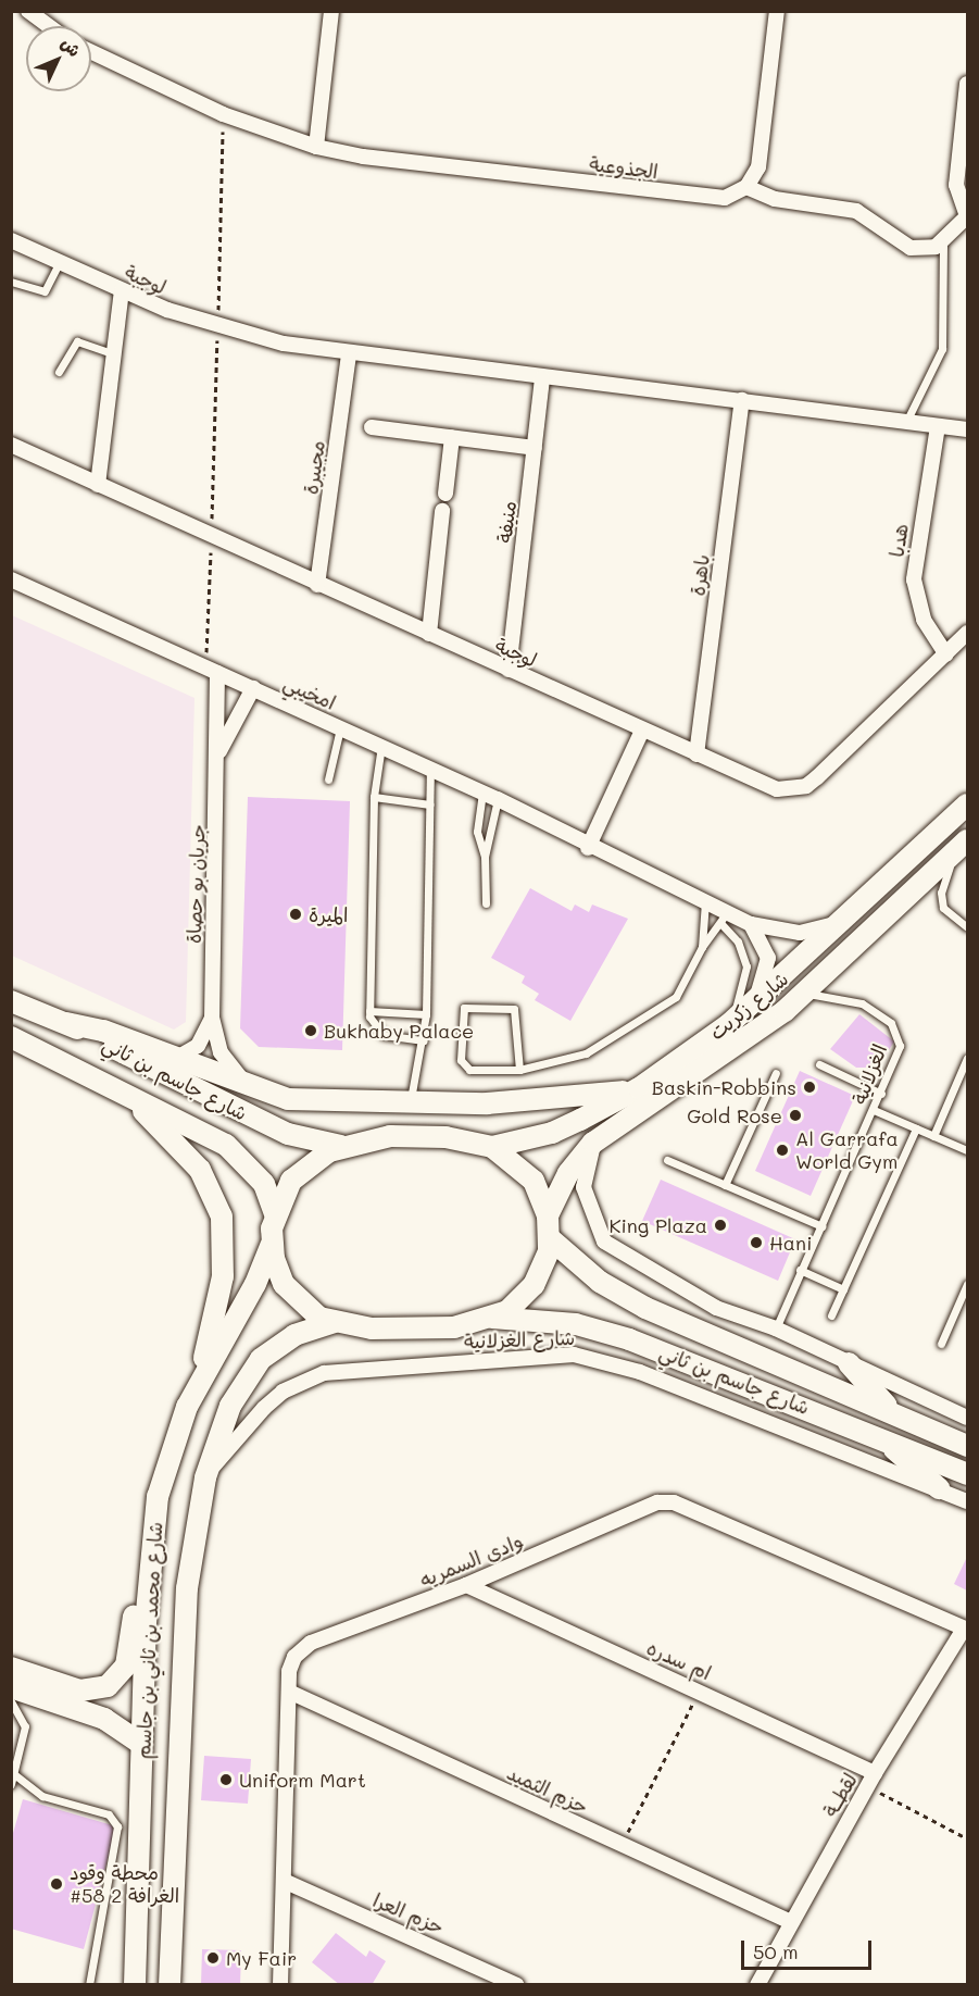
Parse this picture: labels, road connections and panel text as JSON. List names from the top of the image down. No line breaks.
{"streets":{"main road":["شارع زكريت","شارع جاسم بن ثاني","شارع محمد بن ثاني بن جاسم"],"street":["الجذوعية","لوجبة","مجيبرة","منيفة","هدبا","باهرة","امخيبي","جريان بو حصاة","شارع الغزلانية","وادى السمريه","ام سدره","حزم الثميد","لقطــة","حزم العرا"],"lane":["الغزلانية"]},"crossings":[["لوجبة","مجيبرة"],["لوجبة","منيفة"],["لوجبة","هدبا"],["لوجبة","باهرة"],["امخيبي","جريان بو حصاة"],["امخيبي","شارع زكريت"],["شارع زكريت","الغزلانية"],["شارع الغزلانية","شارع محمد بن ثاني بن جاسم"],["وادى السمريه","ام سدره"],["وادى السمريه","حزم الثميد"],["وادى السمريه","لقطــة"],["وادى السمريه","حزم العرا"],["ام سدره","لقطــة"],["حزم الثميد","لقطــة"]],"places":["الميرة","Bukhaby Palace","Baskin-Robbins","Gold Rose","Al Garrafa World Gym","King Plaza","Hani","Uniform Mart","محطة وقود #58 الغرافة 2","My Fair"],"scale_bar":"50 m","north":"top right"}
